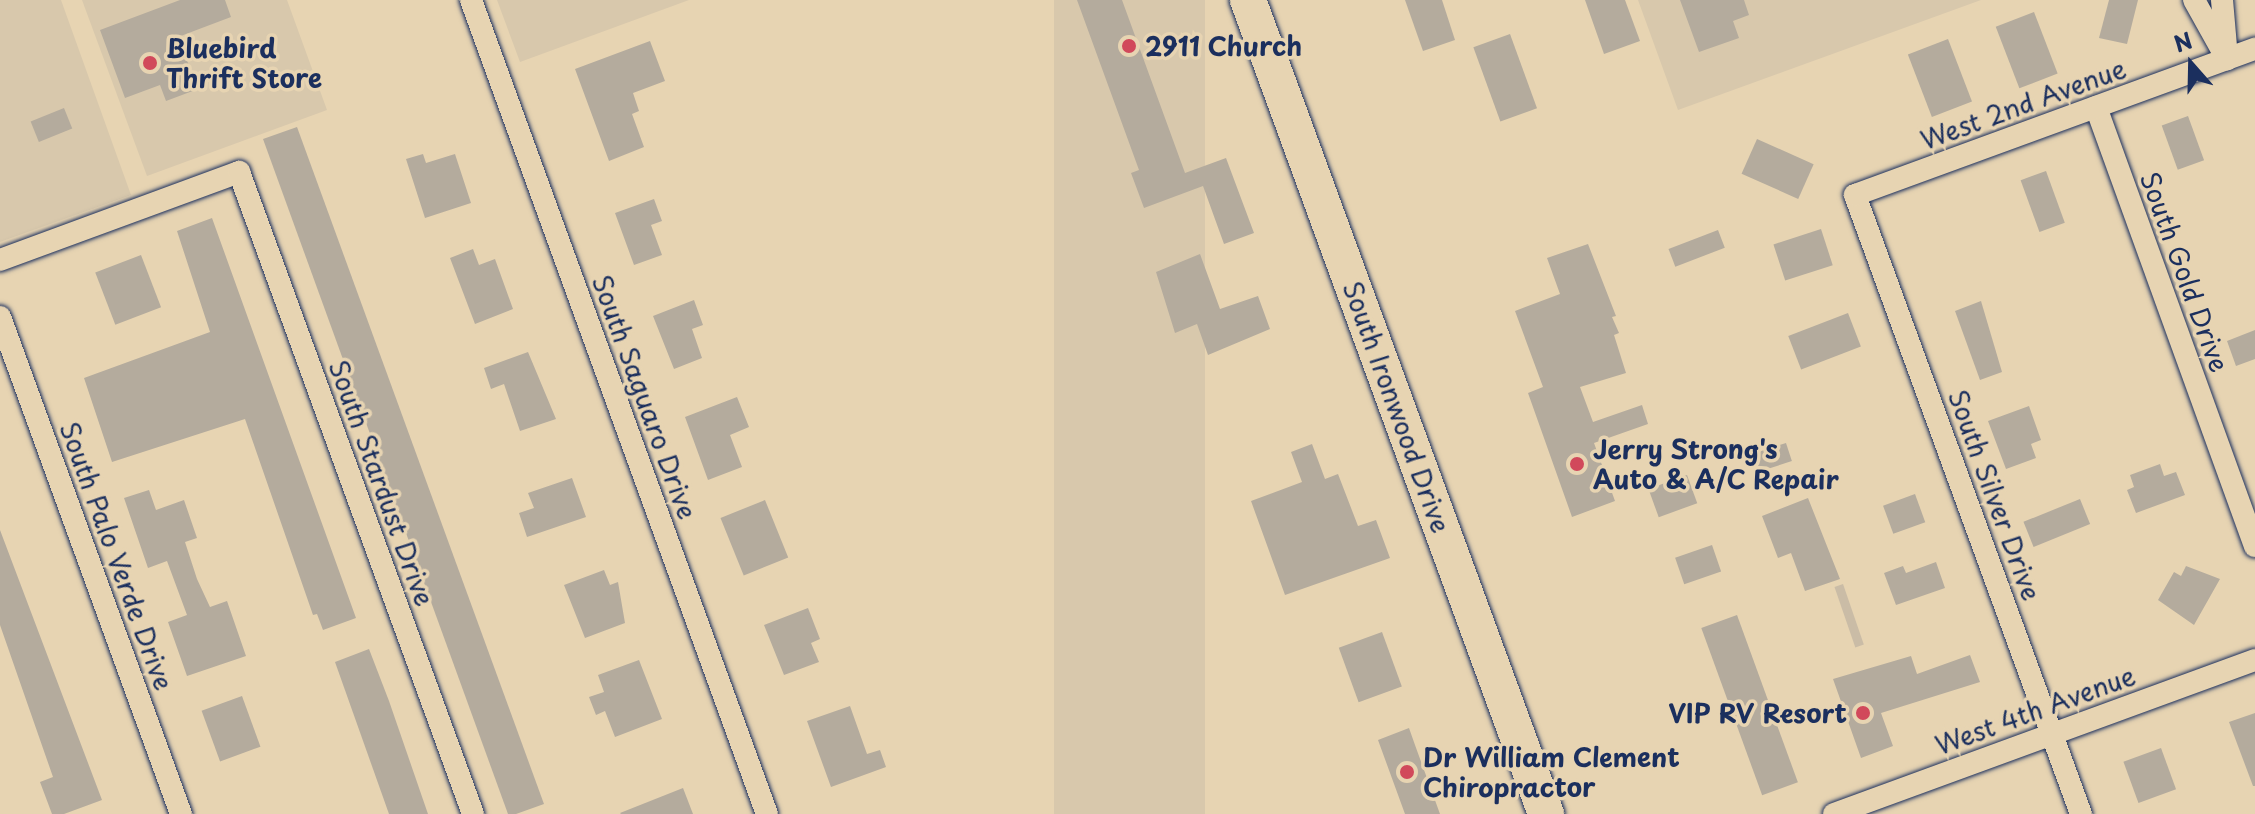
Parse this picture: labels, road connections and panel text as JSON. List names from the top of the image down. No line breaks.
{"streets":{"main road":["South Ironwood Drive"],"street":["West 2nd Avenue","South Gold Drive","South Saguaro Drive","South Stardust Drive","South Silver Drive","South Palo Verde Drive","West 4th Avenue"]},"crossings":[["West 2nd Avenue","South Gold Drive"],["West 2nd Avenue","South Silver Drive"],["South Silver Drive","West 4th Avenue"]],"places":["2911 Church","Bluebird Thrift Store","Jerry Strong's Auto & A/C Repair","VIP RV Resort","Dr William Clement Chiropractor"],"north":"top"}
